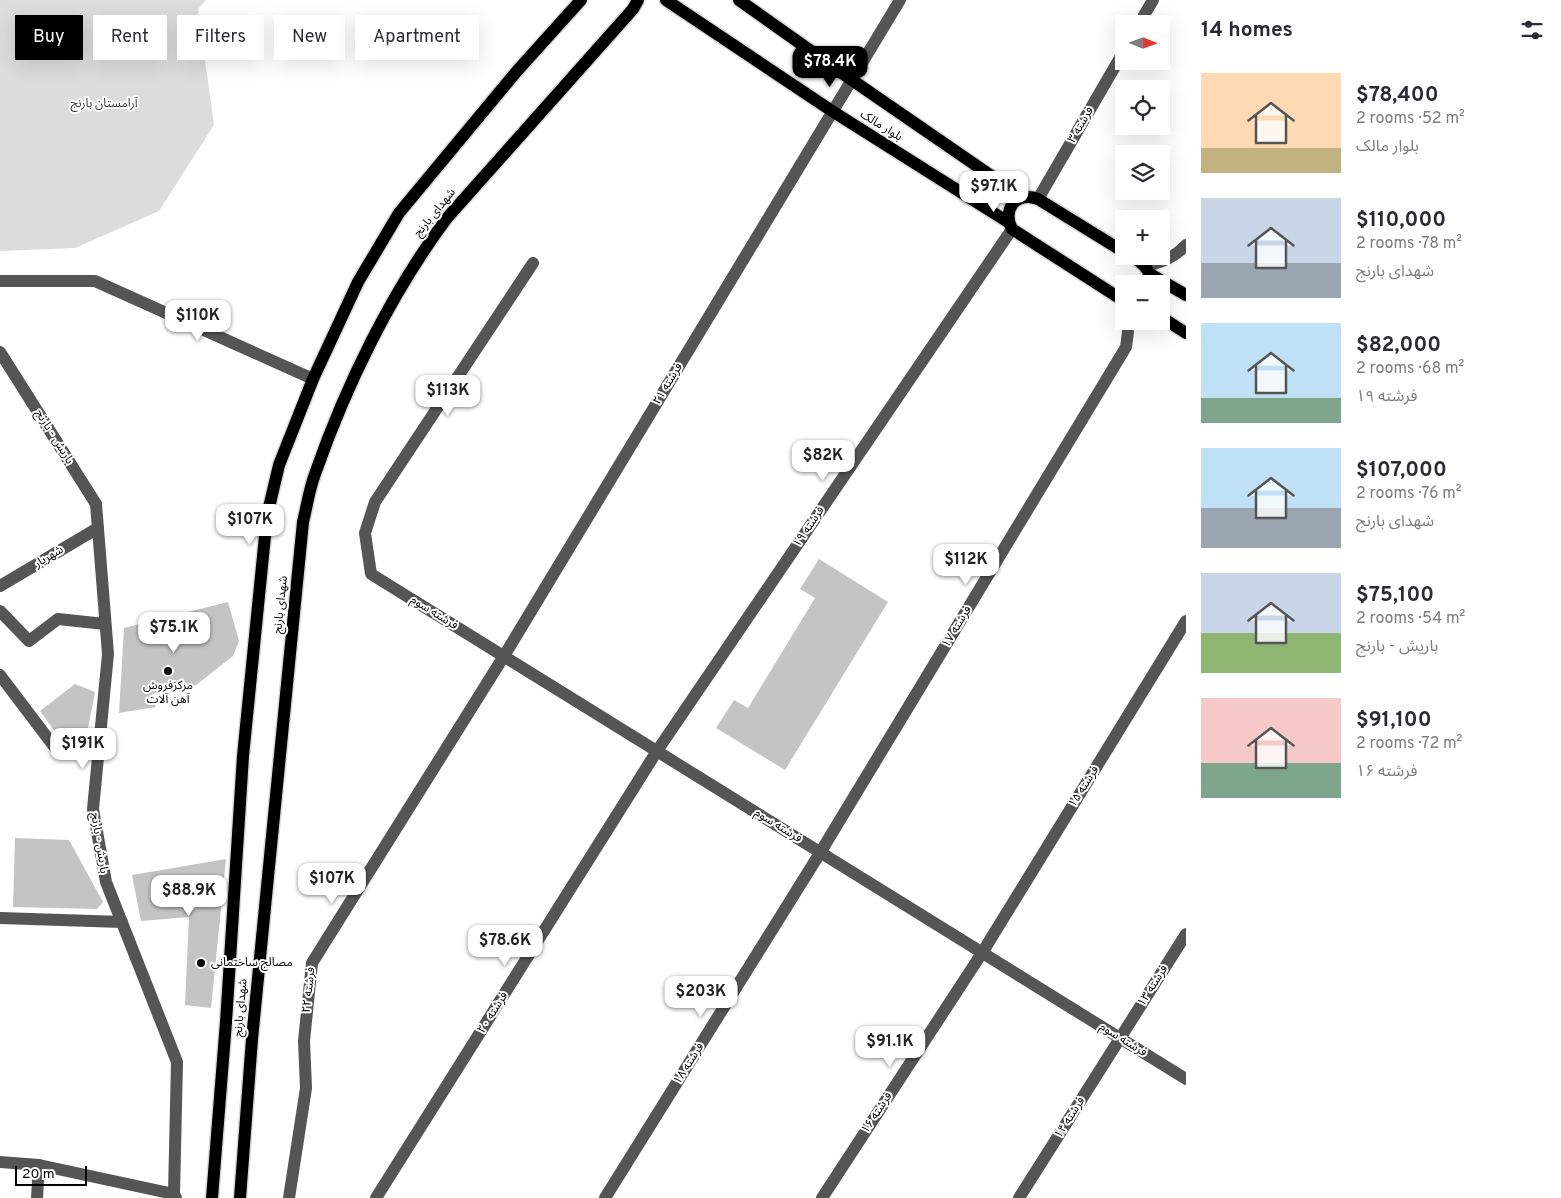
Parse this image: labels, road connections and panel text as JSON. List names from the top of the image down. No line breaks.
{"streets":{"main road":["بلوار مالک","شهدای بارنج"],"street":["فرشته ۳","۲۱ فرشته","باریش - بارنج","۱۹ فرشته","شهریار","فرشته سوم","۱۷ فرشته","۱۵ فرشته","۱۳ فرشته","۲۲ فرشته","۲۰ فرشته","۱۸ فرشته","۱۶ فرشته","۱۴ فرشته"]},"crossings":[["بلوار مالک","۲۱ فرشته"],["بلوار مالک","۱۹ فرشته"],["۲۱ فرشته","فرشته سوم"],["۲۱ فرشته","۲۲ فرشته"],["باریش - بارنج","شهریار"],["۱۹ فرشته","فرشته سوم"],["۱۹ فرشته","۲۰ فرشته"],["فرشته سوم","۱۷ فرشته"],["فرشته سوم","۱۵ فرشته"],["فرشته سوم","۱۳ فرشته"],["فرشته سوم","۲۲ فرشته"],["فرشته سوم","۲۰ فرشته"],["فرشته سوم","۱۸ فرشته"],["فرشته سوم","۱۶ فرشته"],["فرشته سوم","۱۴ فرشته"],["۱۷ فرشته","۱۸ فرشته"],["۱۵ فرشته","۱۶ فرشته"],["۱۳ فرشته","۱۴ فرشته"]],"parks":["آرامستان بارنج"],"places":["مرکزفروش آهن آلات","مصالح ساختمانی"],"scale_bar":"20 m","north":"right","page":{"heading":"14 homes","map_buttons":["+","−"],"chip":["Buy","Rent","Filters","New","Apartment"],"price":["$78.4K","$97.1K","$110K","$113K","$82K","$107K","$112K","$75.1K","$191K","$107K","$88.9K","$78.6K","$203K","$91.1K"],"list":[{"name":"$78,400","note":"2 rooms · 52 m² · بلوار مالک"},{"name":"$110,000","note":"2 rooms · 78 m² · شهدای بارنج"},{"name":"$82,000","note":"2 rooms · 68 m² · ۱۹ فرشته"},{"name":"$107,000","note":"2 rooms · 76 m² · شهدای بارنج"},{"name":"$75,100","note":"2 rooms · 54 m² · باریش - بارنج"},{"name":"$91,100","note":"2 rooms · 72 m² · ۱۶ فرشته"}],"scale":"20 m"}}
